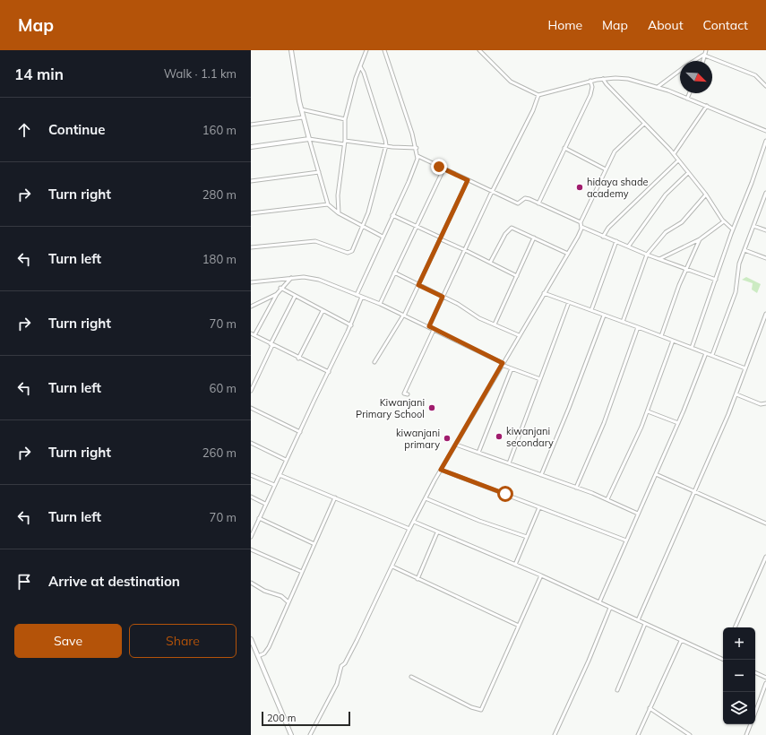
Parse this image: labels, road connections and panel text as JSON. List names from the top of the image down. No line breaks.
{"places":["hidaya shade academy","Kiwanjani Primary School","kiwanjani secondary","kiwanjani primary"],"scale_bar":"200 m","north":"bottom right","page":{"header":"Map","nav":["Home","Map","About","Contact"],"heading":["14 min","Walk · 1.1 km"],"list":[["Continue","160 m"],["Turn right","280 m"],["Turn left","180 m"],["Turn right","70 m"],["Turn left","60 m"],["Turn right","260 m"],["Turn left","70 m"],"Arrive at destination"],"buttons":["Save","Share"],"map_buttons":["+","−"],"scale":"200 m"}}
